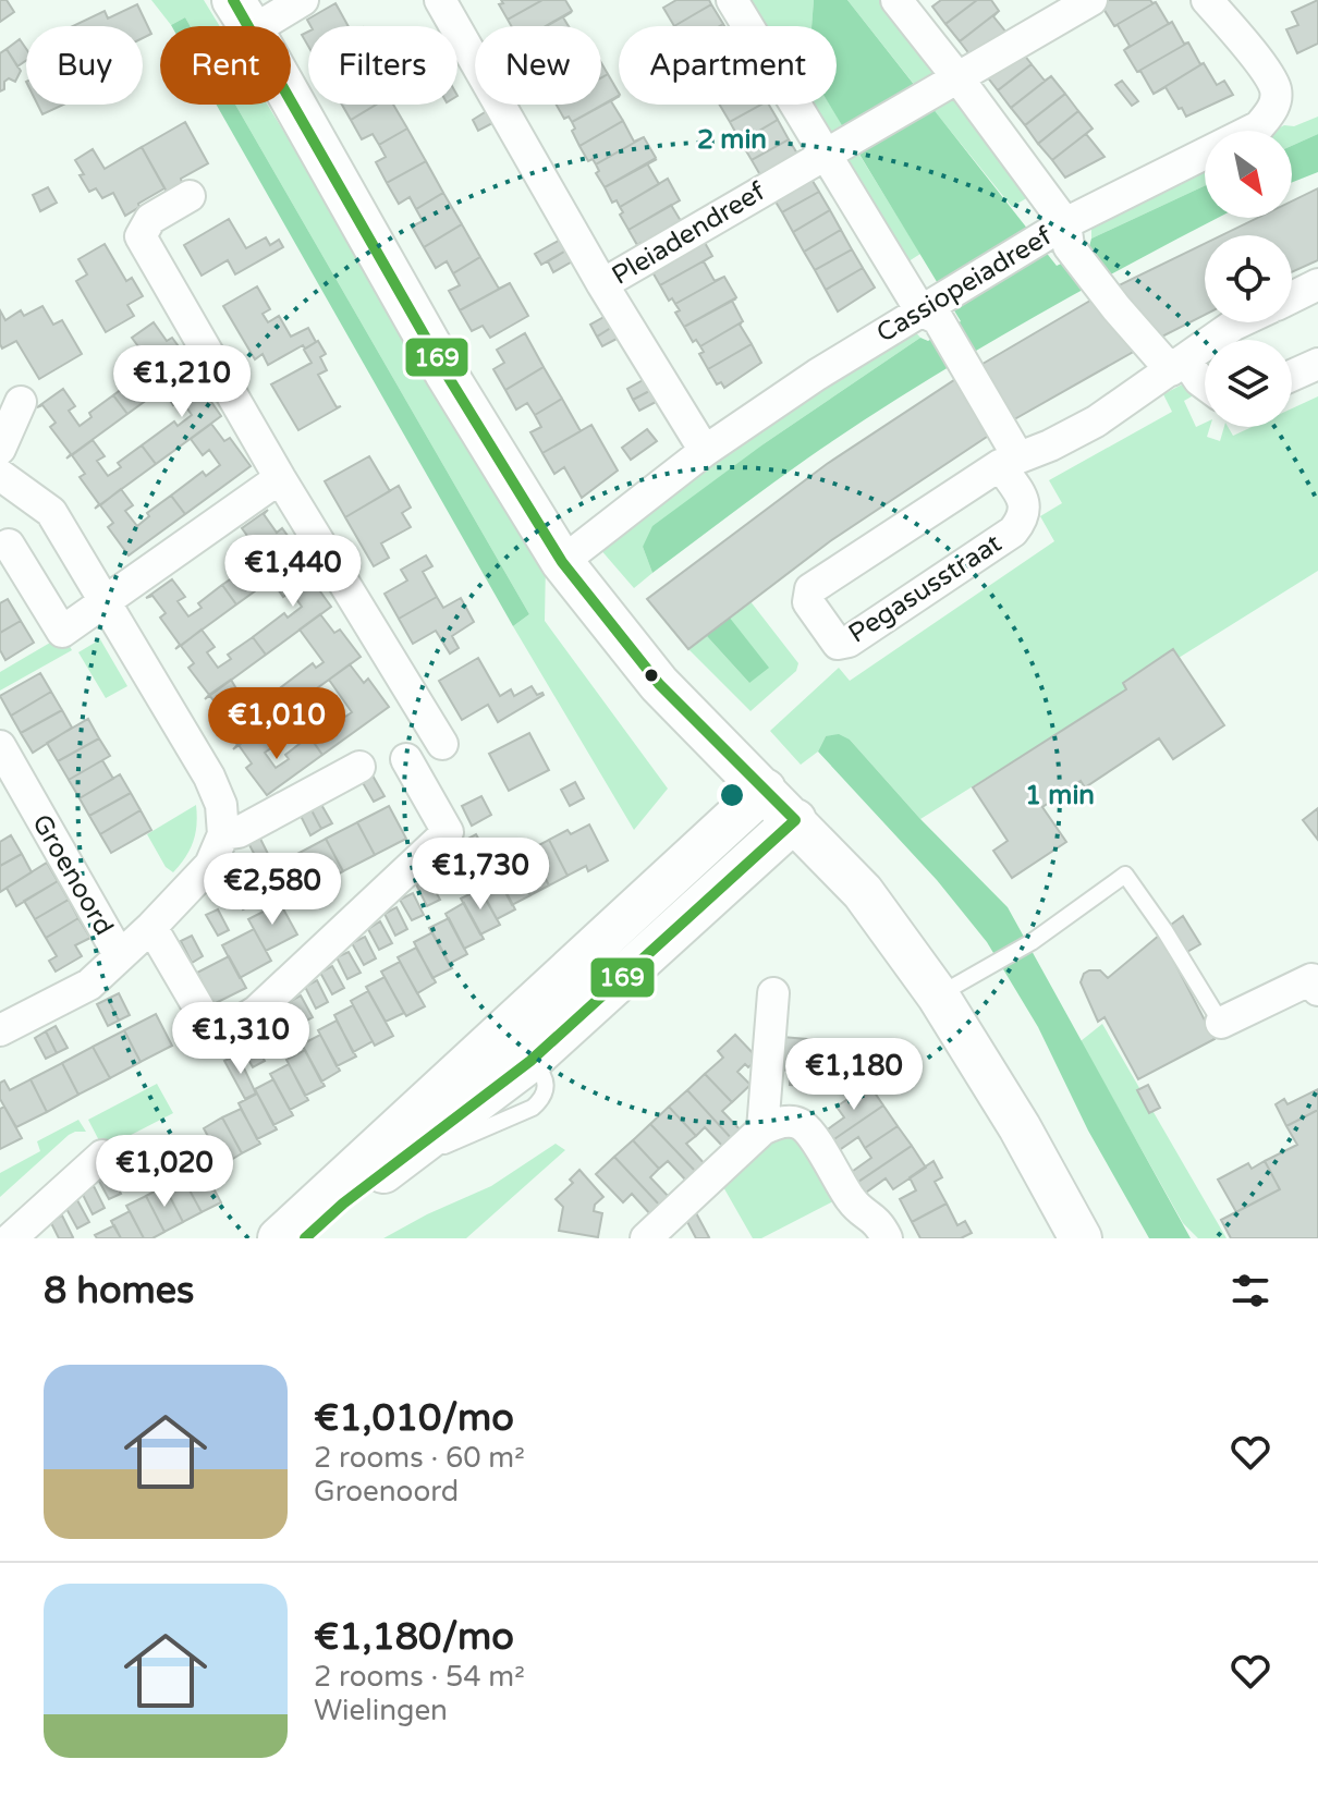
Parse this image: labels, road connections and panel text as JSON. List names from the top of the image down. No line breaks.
{"streets":{"street":["Pleiadendreef","Cassiopeiadreef","Pegasusstraat","Groenoord"]},"lines":["transit line 169"],"north":"bottom right","page":{"chip":["Buy","Rent","Filters","New","Apartment"],"price":["€1,210","€1,440","€1,010","€1,730","€2,580","€1,310","€1,180","€1,020"],"heading":"8 homes","list":[{"name":"€1,010/mo","note":"2 rooms · 60 m² · Groenoord"},{"name":"€1,180/mo","note":"2 rooms · 54 m² · Wielingen"}]},"rings":["2 min","1 min"]}
